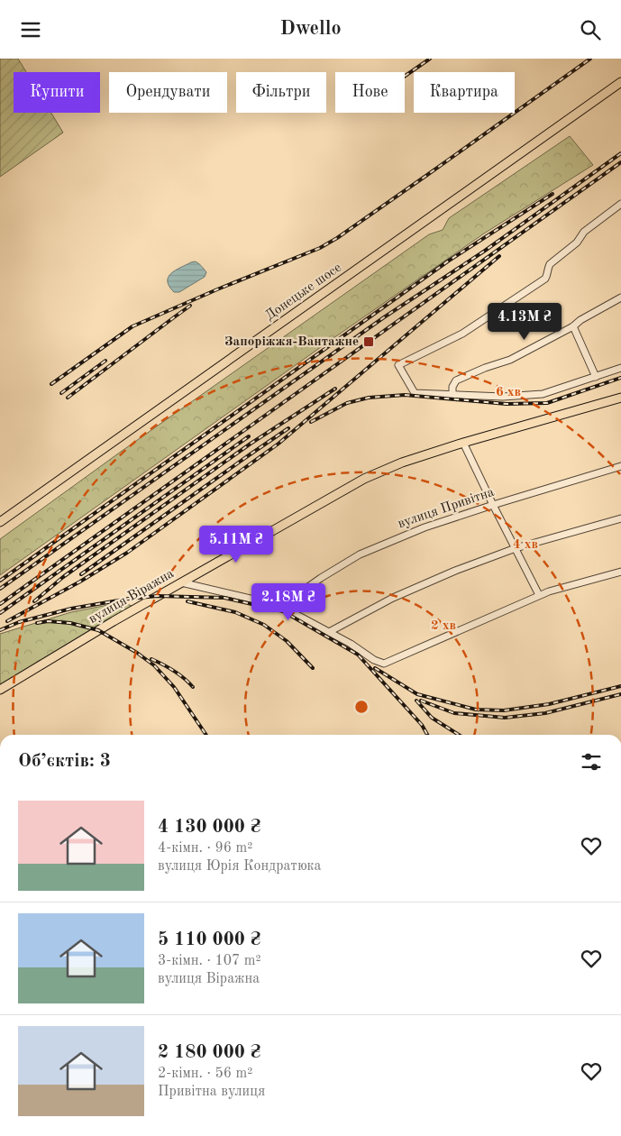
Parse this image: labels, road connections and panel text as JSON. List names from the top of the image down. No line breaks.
{"streets":{"main road":["Донецьке шосе","вулиця Віражна"],"street":["вулиця Привітна"]},"places":{"transit":["Запоріжжя-Вантажне"]},"page":{"header":"Dwello","chip":["Купити","Орендувати","Фільтри","Нове","Квартира"],"price":["4.13M ₴","5.11M ₴","2.18M ₴"],"heading":"Об’єктів: 3","list":[{"name":"4 130 000 ₴","note":"4-кімн. · 96 m² · вулиця Юрія Кондратюка"},{"name":"5 110 000 ₴","note":"3-кімн. · 107 m² · вулиця Віражна"},{"name":"2 180 000 ₴","note":"2-кімн. · 56 m² · Привітна вулиця"}]},"rings":["6 хв","4 хв","2 хв"]}
